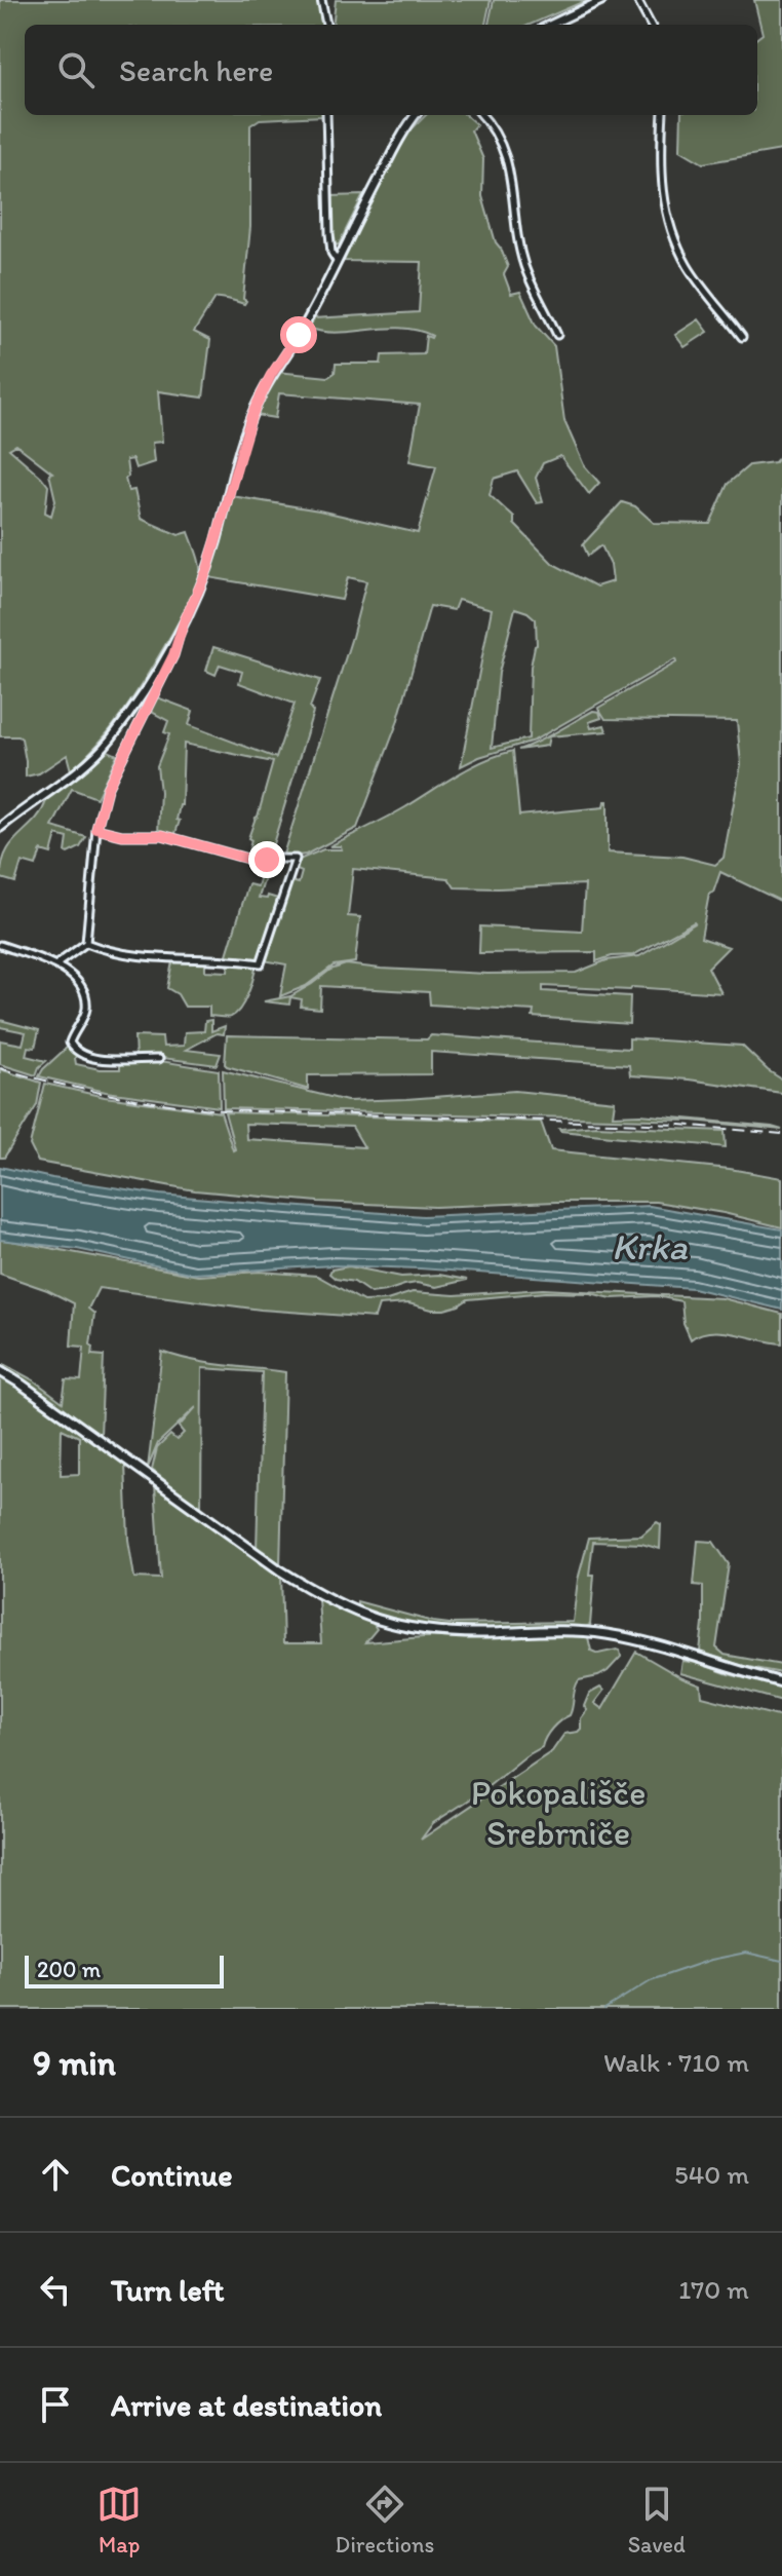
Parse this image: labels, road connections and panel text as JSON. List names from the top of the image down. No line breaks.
{"water":["Krka"],"parks":["Pokopališče Srebrniče"],"scale_bar":"200 m","page":{"search":"Search here","scale":"200 m","heading":["9 min","Walk · 710 m"],"list":[["Continue","540 m"],["Turn left","170 m"],"Arrive at destination"],"nav":["Map","Directions","Saved"]}}
